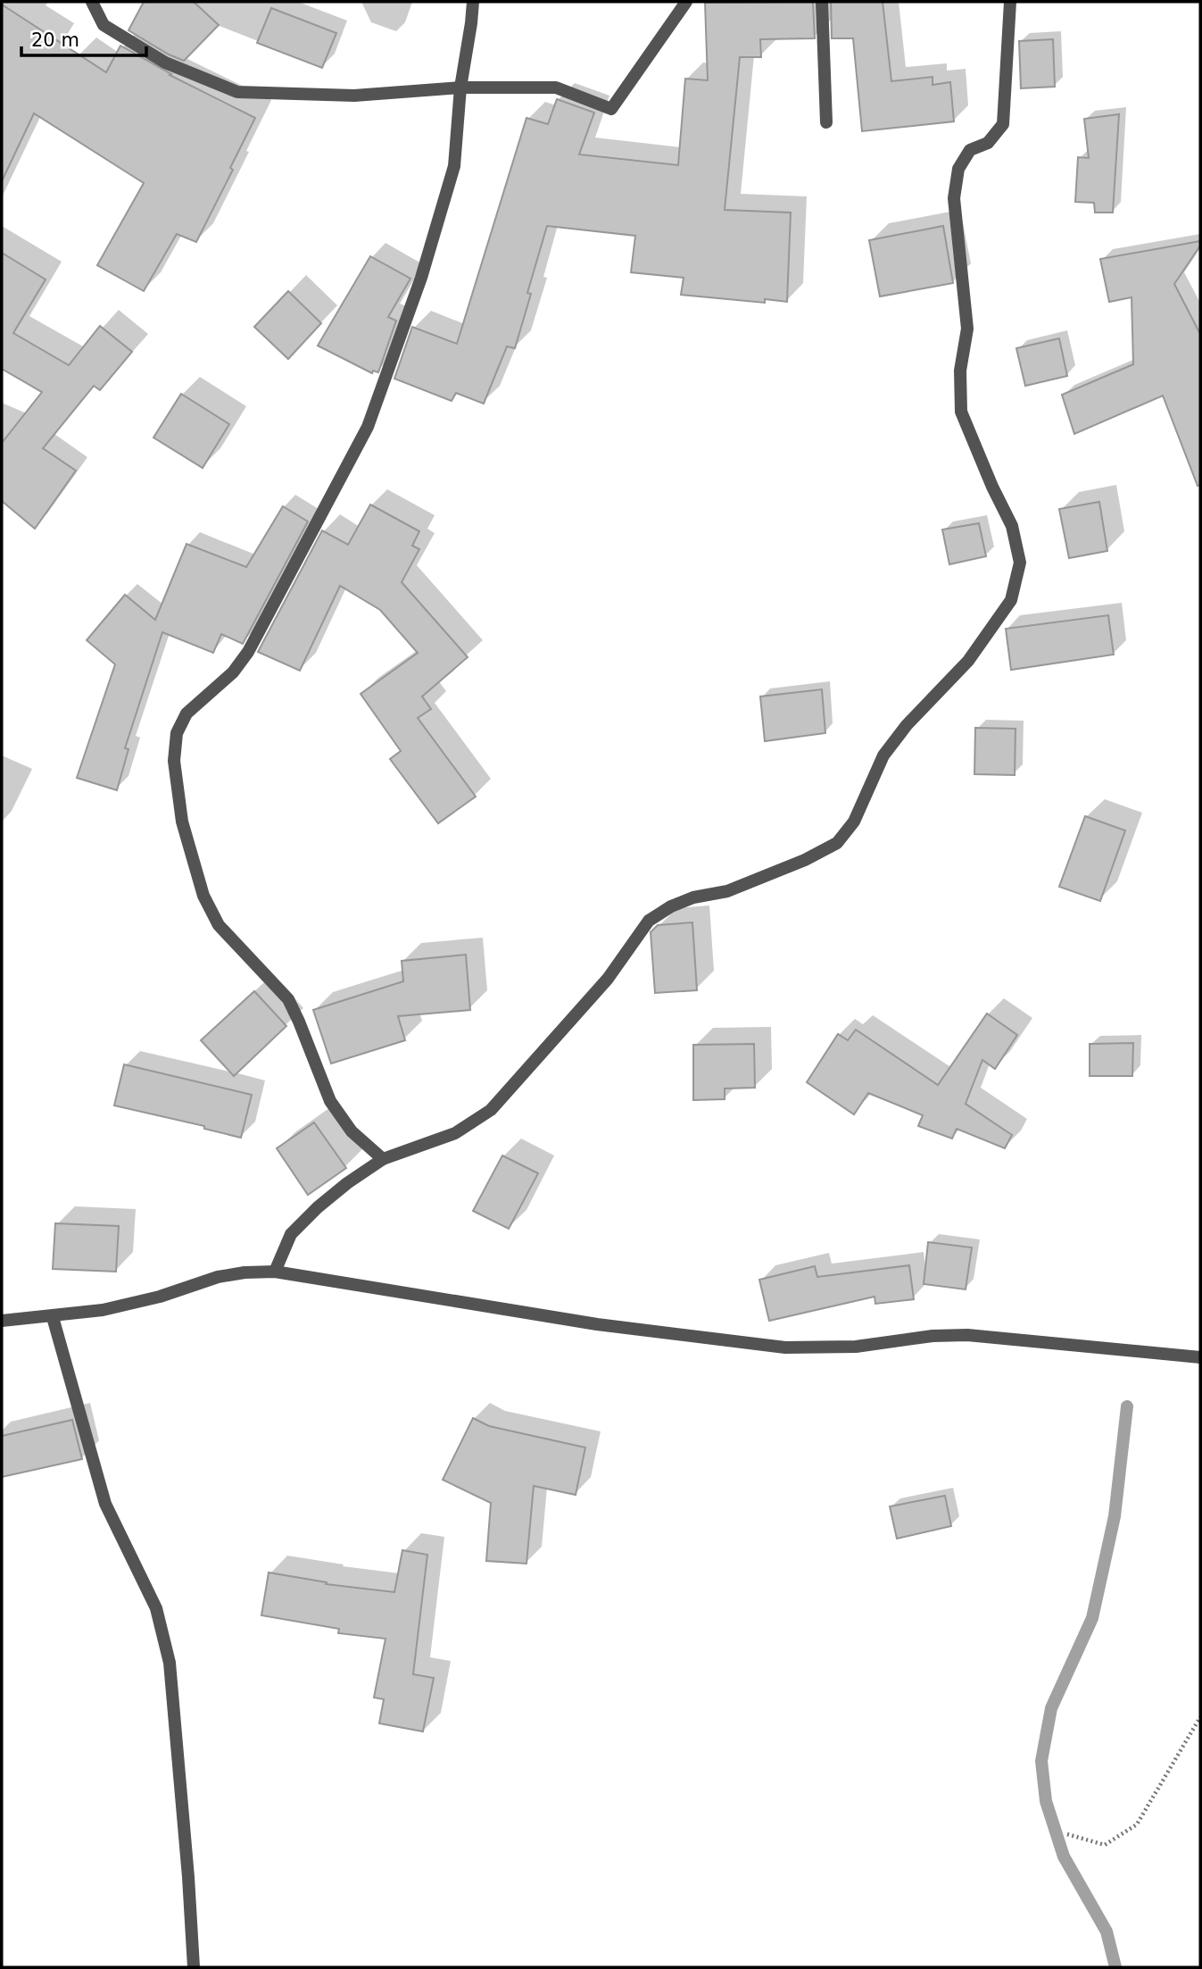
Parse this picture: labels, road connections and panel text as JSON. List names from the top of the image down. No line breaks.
{"scale_bar":"20 m"}
